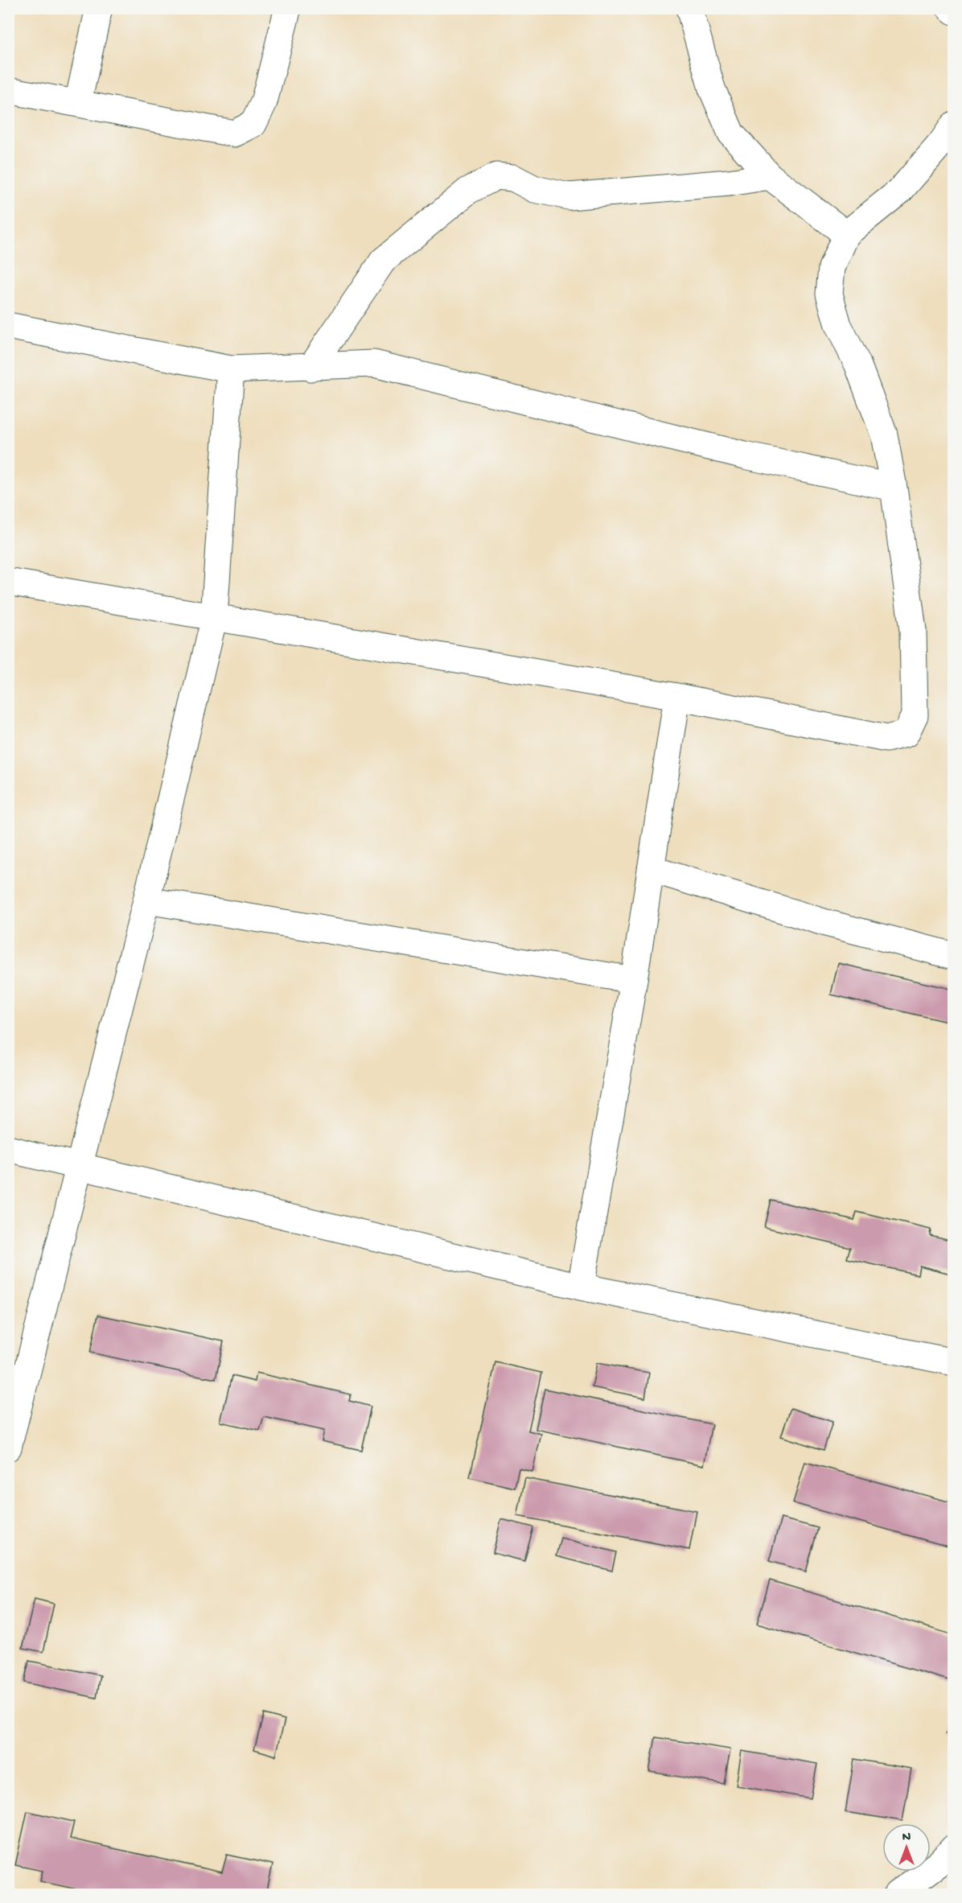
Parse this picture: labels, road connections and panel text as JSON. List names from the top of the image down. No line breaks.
{"north":"top"}
